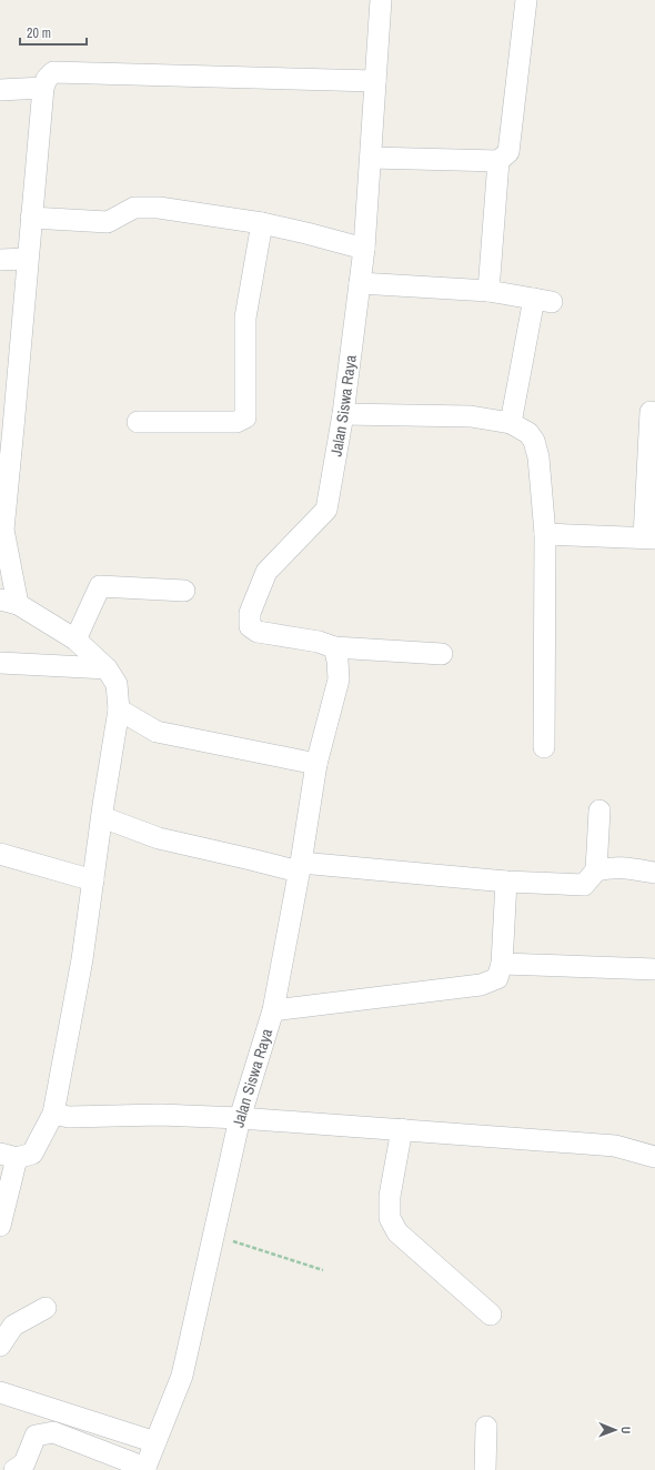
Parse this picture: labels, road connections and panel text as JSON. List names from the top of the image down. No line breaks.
{"streets":{"street":["Jalan Siswa Raya"]},"scale_bar":"20 m","north":"right"}
